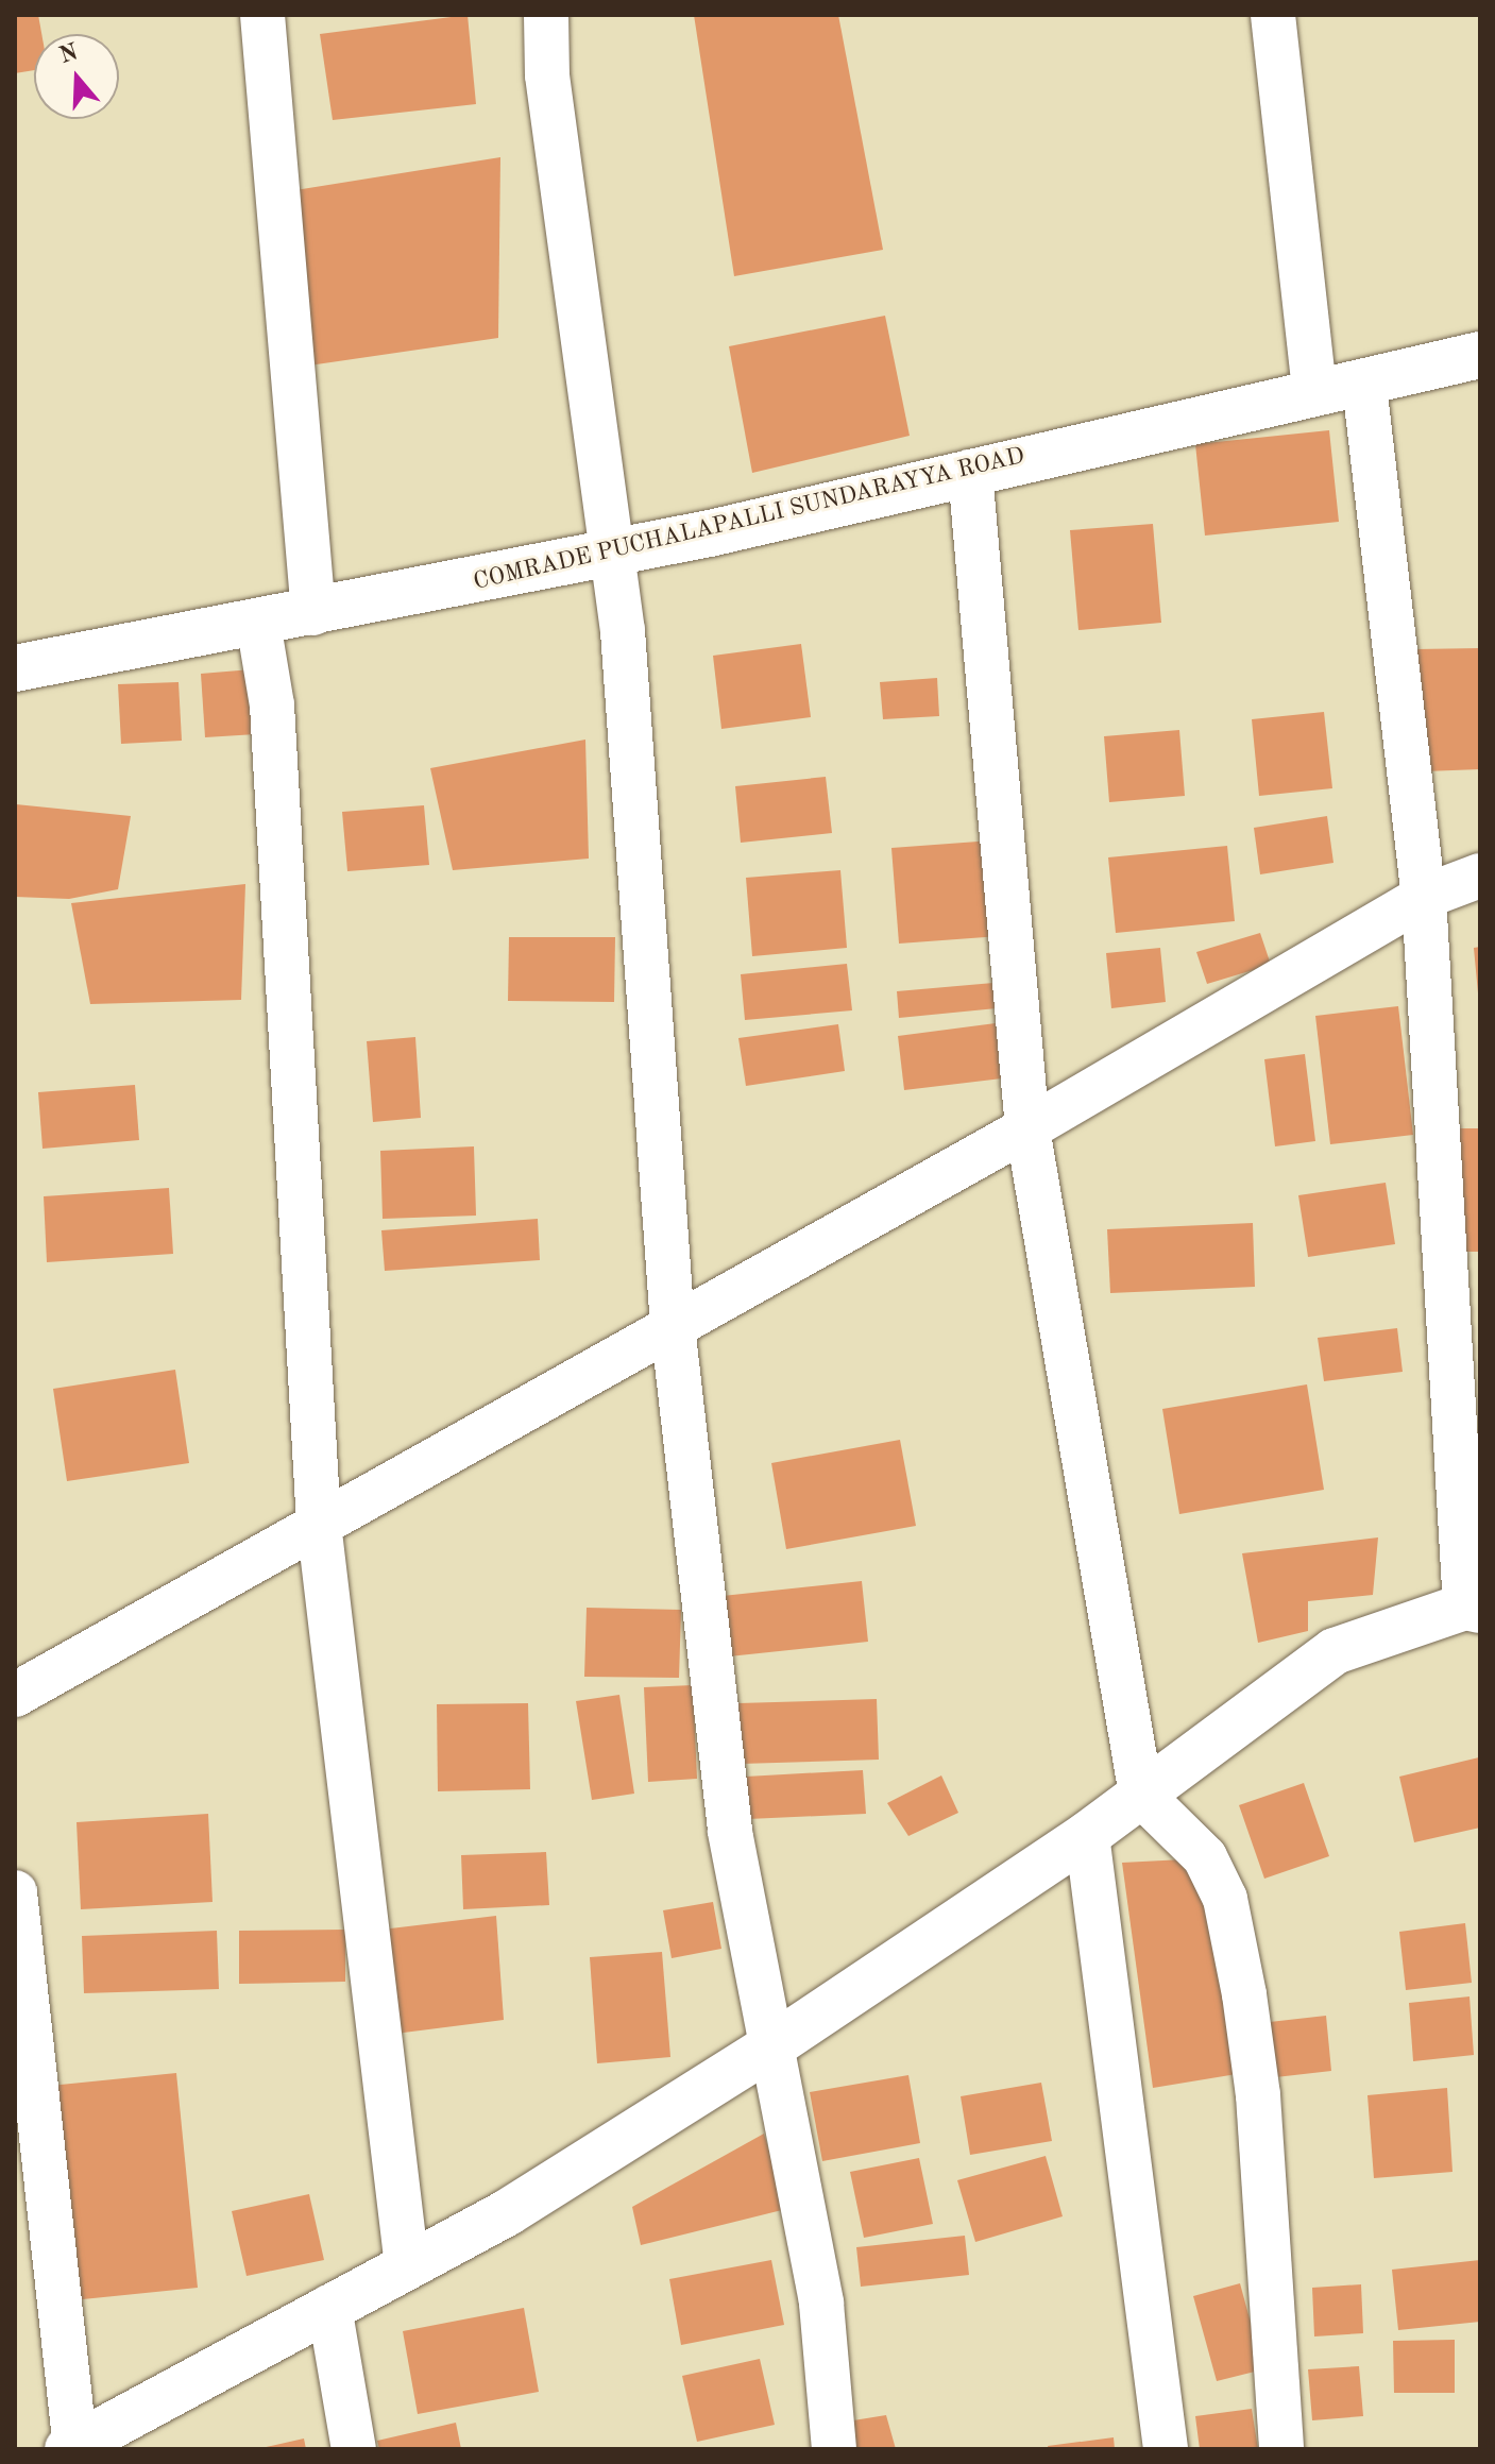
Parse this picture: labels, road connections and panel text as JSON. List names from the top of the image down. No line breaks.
{"streets":{"street":["COMRADE PUCHALAPALLI SUNDARAYYA ROAD"]},"north":"top"}
